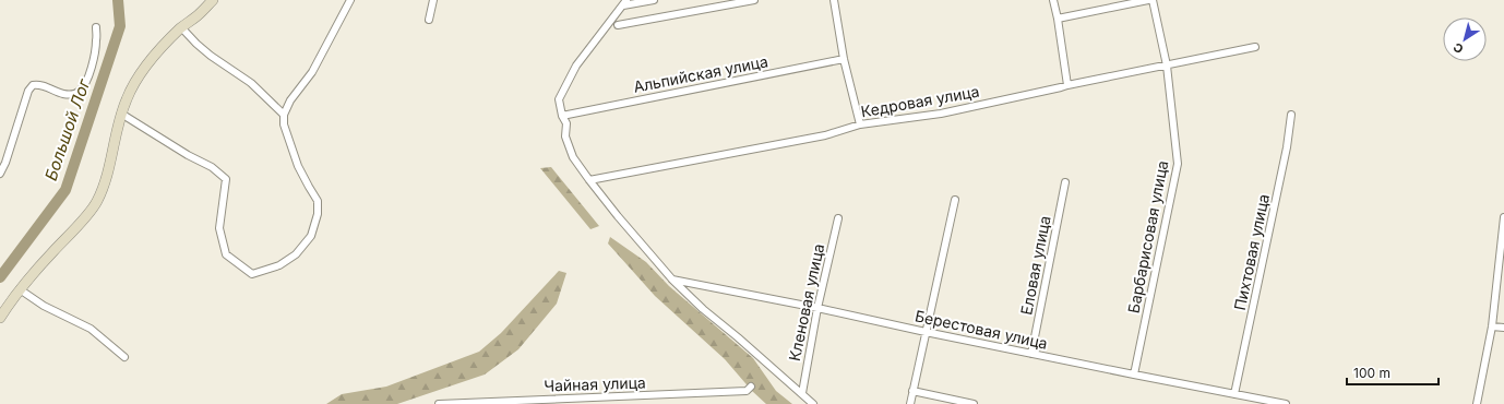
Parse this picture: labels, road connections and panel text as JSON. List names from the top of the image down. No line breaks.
{"streets":{"street":["Альпийская улица","Кедровая улица","Барбарисовая улица","Пихтовая улица","Еловая улица","Кленовая улица","Берестовая улица","Чайная улица"]},"crossings":[["Кедровая улица","Барбарисовая улица"],["Барбарисовая улица","Берестовая улица"],["Пихтовая улица","Берестовая улица"],["Еловая улица","Берестовая улица"],["Кленовая улица","Берестовая улица"]],"water":["Большой Лог"],"scale_bar":"100 m","north":"bottom left"}
